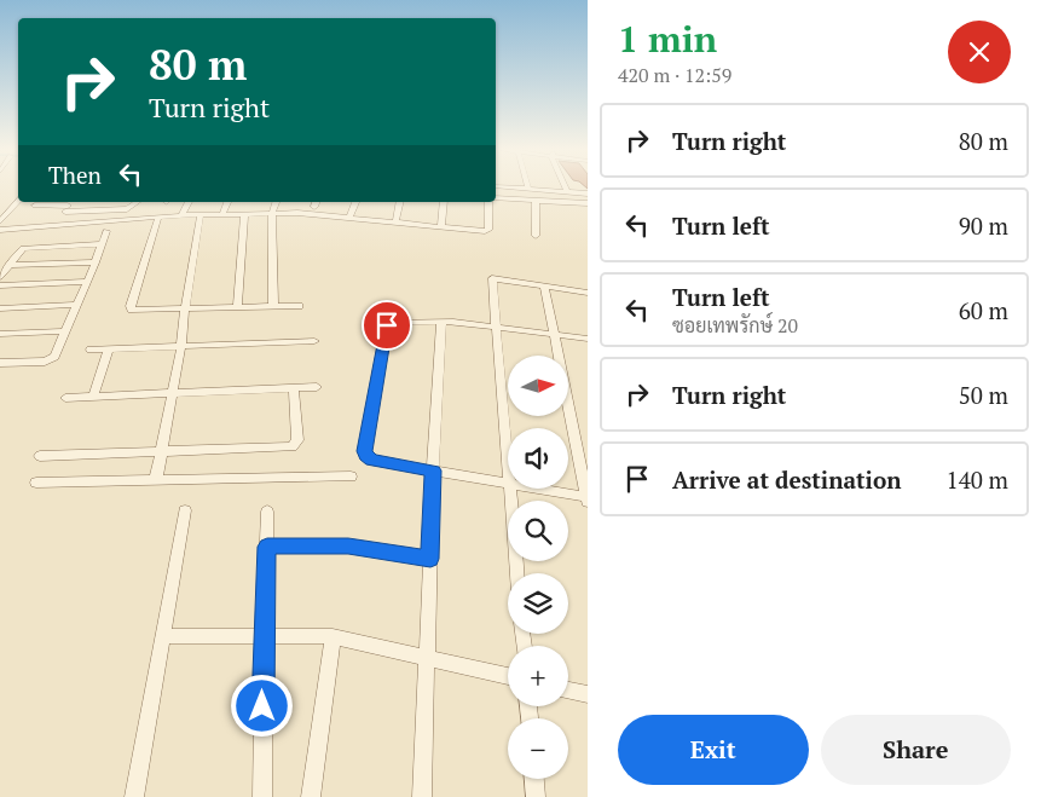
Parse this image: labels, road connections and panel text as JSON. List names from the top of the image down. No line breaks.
{"north":"right","page":{"heading":["1 min","420 m · 12:59"],"turn":["80 m","Turn right"],"list":[{"name":"Turn right","value":"80 m"},{"name":"Turn left","value":"90 m"},{"name":"Turn left","note":"ซอยเทพรักษ์ 20","value":"60 m"},{"name":"Turn right","value":"50 m"},{"name":"Arrive at destination","value":"140 m"}],"then":"Then","map_buttons":["+","−"],"buttons":["Exit","Share"]}}
